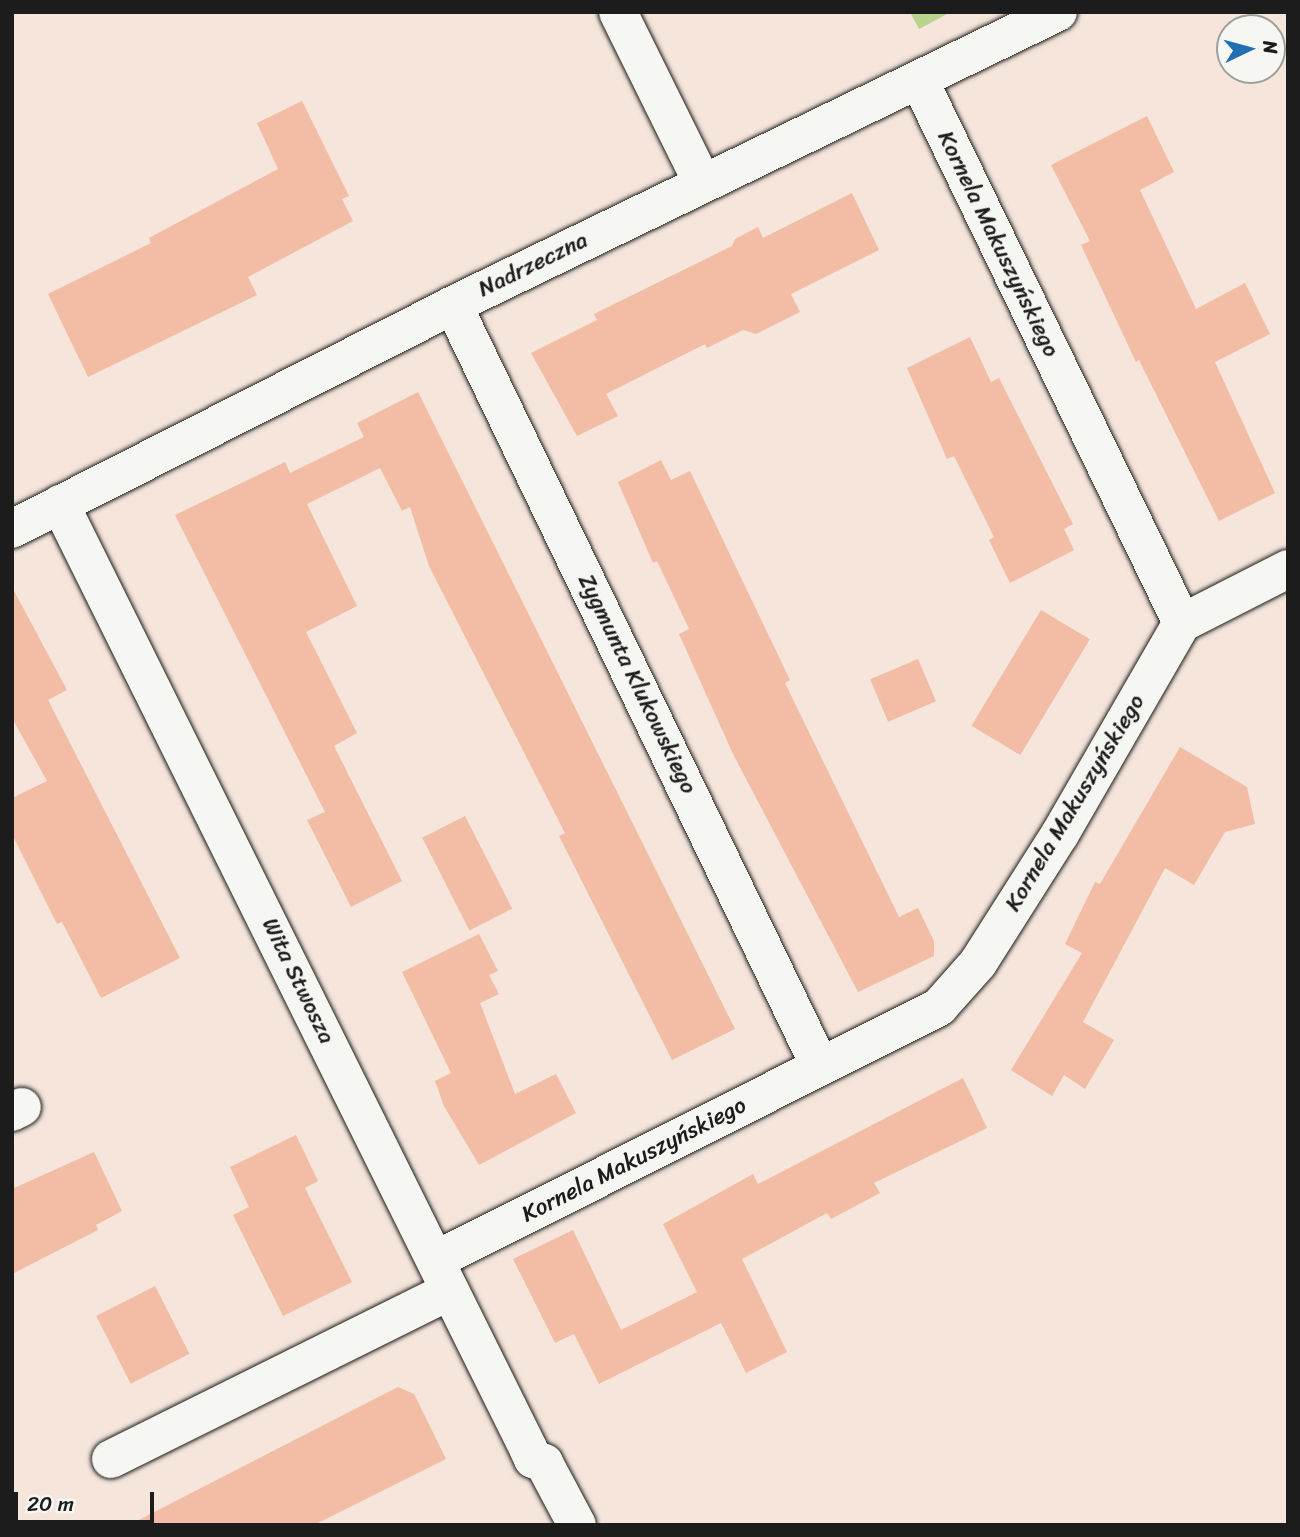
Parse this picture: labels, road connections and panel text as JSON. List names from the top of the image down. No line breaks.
{"streets":{"street":["Kornela Makuszyńskiego","Nadrzeczna","Zygmunta Klukowskiego","Wita Stwosza"]},"crossings":[["Kornela Makuszyńskiego","Nadrzeczna"],["Kornela Makuszyńskiego","Zygmunta Klukowskiego"],["Kornela Makuszyńskiego","Wita Stwosza"],["Nadrzeczna","Zygmunta Klukowskiego"],["Nadrzeczna","Wita Stwosza"]],"scale_bar":"20 m","north":"right"}
